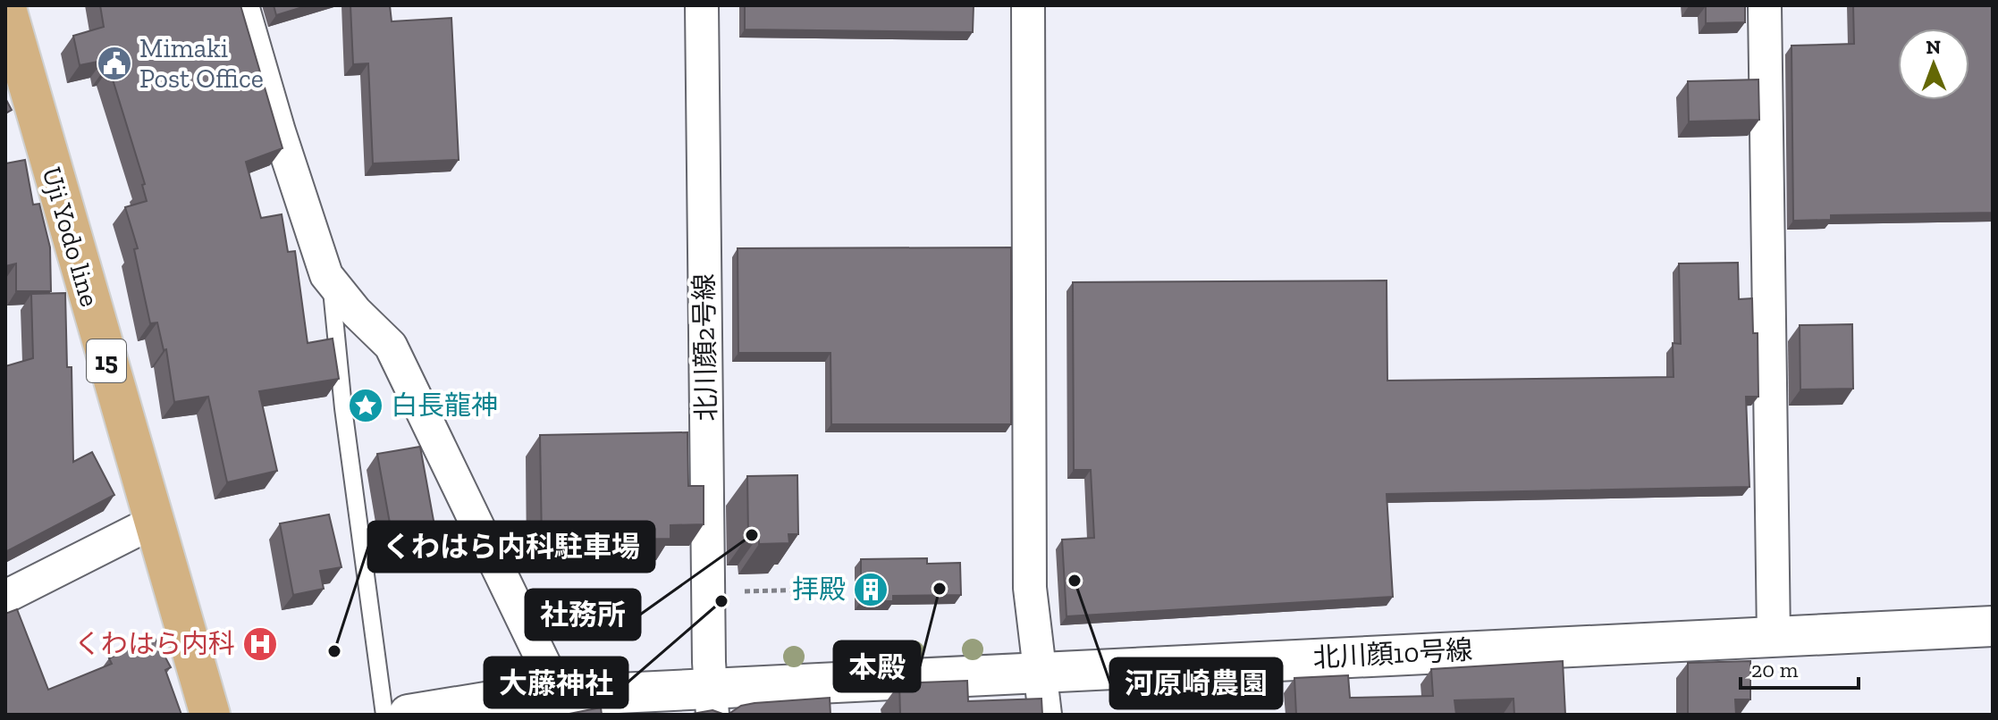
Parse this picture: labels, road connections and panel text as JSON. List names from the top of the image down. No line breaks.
{"streets":{"main road":["Uji Yodo line","15"],"street":["北川顔2号線","北川顔10号線"]},"crossings":[["北川顔2号線","北川顔10号線"]],"places":{"public building":["Mimaki Post Office"],"place":["白長龍神"],"other":["社務所","河原崎農園","本殿","大藤神社","くわはら内科駐車場"],"building":["拝殿"],"hospital":["くわはら内科"]},"scale_bar":"20 m","north":"top"}
